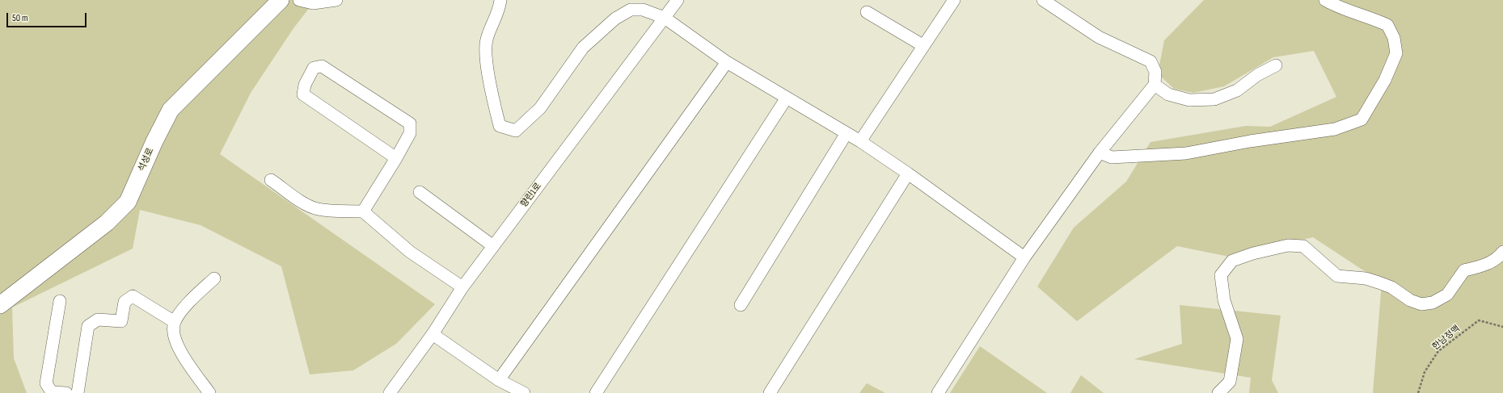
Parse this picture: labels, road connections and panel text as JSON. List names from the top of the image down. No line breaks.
{"streets":{"street":["석성로","향린1로"],"path":["한남정맥"]},"scale_bar":"50 m"}
